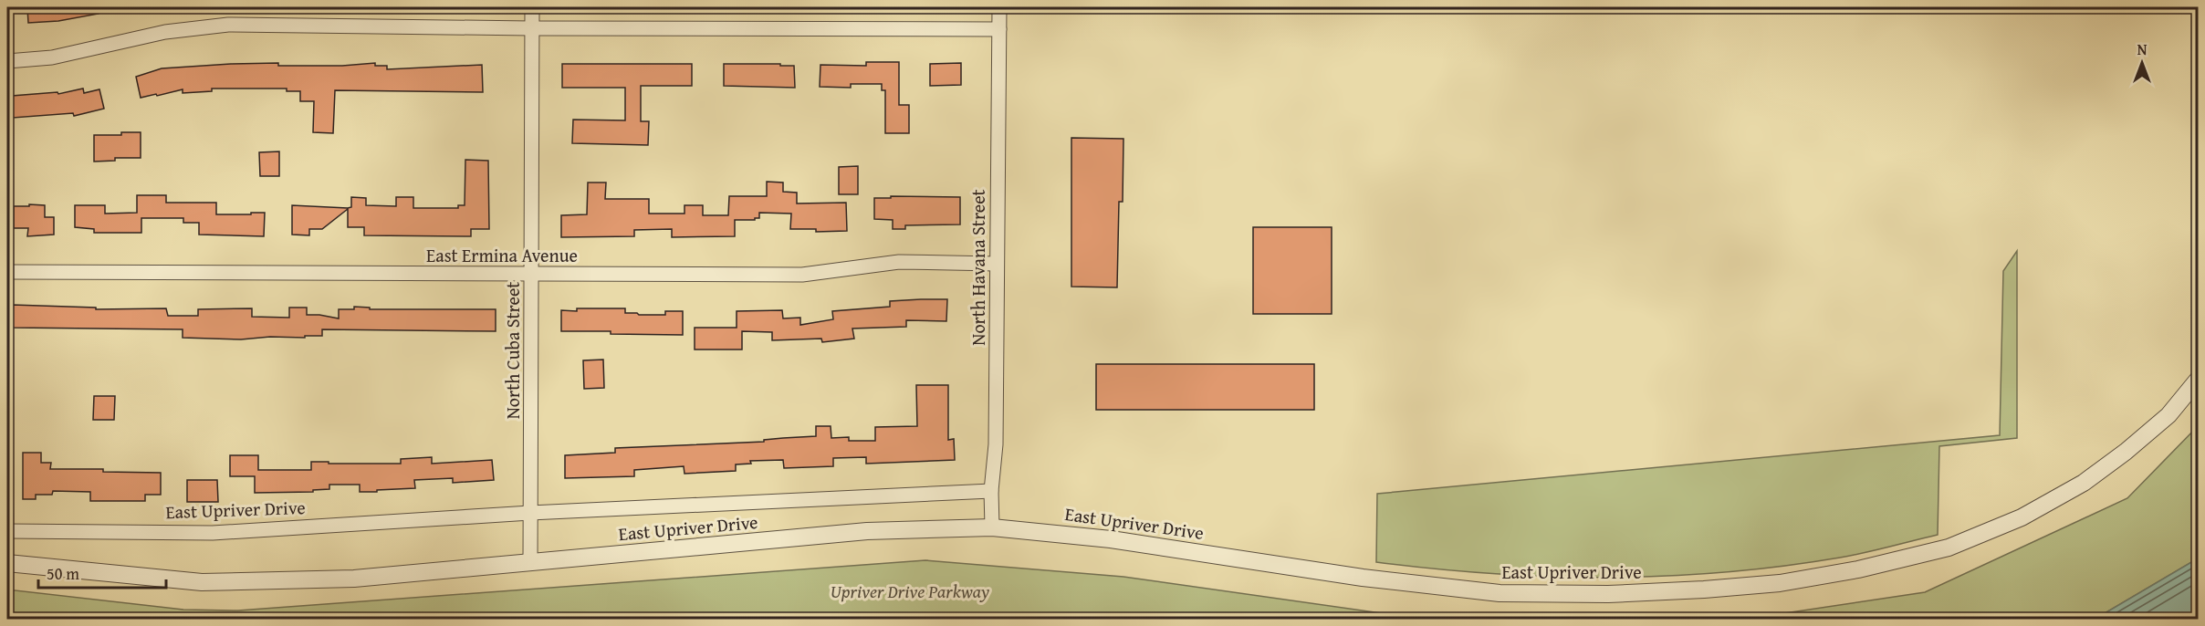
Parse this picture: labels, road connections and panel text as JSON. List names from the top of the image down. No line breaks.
{"streets":{"street":["East Ermina Avenue","North Havana Street","North Cuba Street","East Upriver Drive"]},"crossings":[["East Ermina Avenue","North Havana Street"],["East Ermina Avenue","North Cuba Street"],["North Havana Street","East Upriver Drive"],["North Cuba Street","East Upriver Drive"]],"parks":["Upriver Drive Parkway"],"scale_bar":"50 m","north":"top"}
